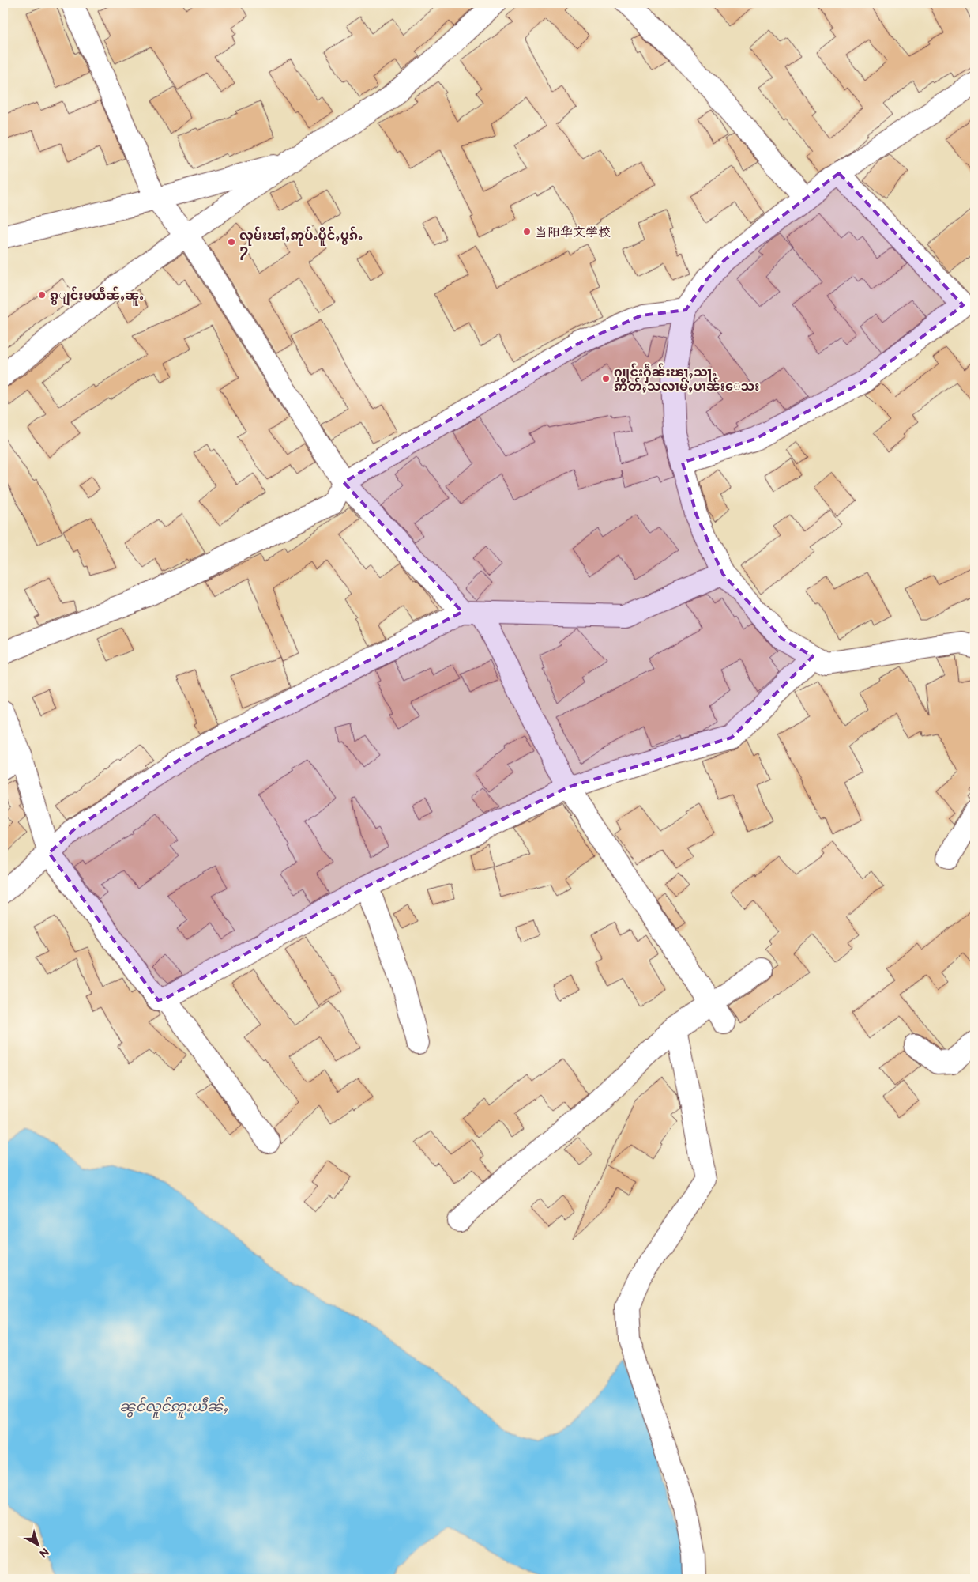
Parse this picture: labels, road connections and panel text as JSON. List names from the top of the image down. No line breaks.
{"water":["ၼွင်လူင်ဢူးယဵၼ်ႇ"],"places":["当阳华文学校","လုမ်းၽၢႆႇဢုပ်ႉပိူင်ႇပွၵ်ႉ ႒","ၵွျင်းမယဵၼ်ႇၼူႉ","ႁူင်းႁဵၼ်းၽႃႇသႃႇ ဢိတ်ႇသလၢမ်ႇပၢၼ်းေသး"],"north":"bottom right"}
